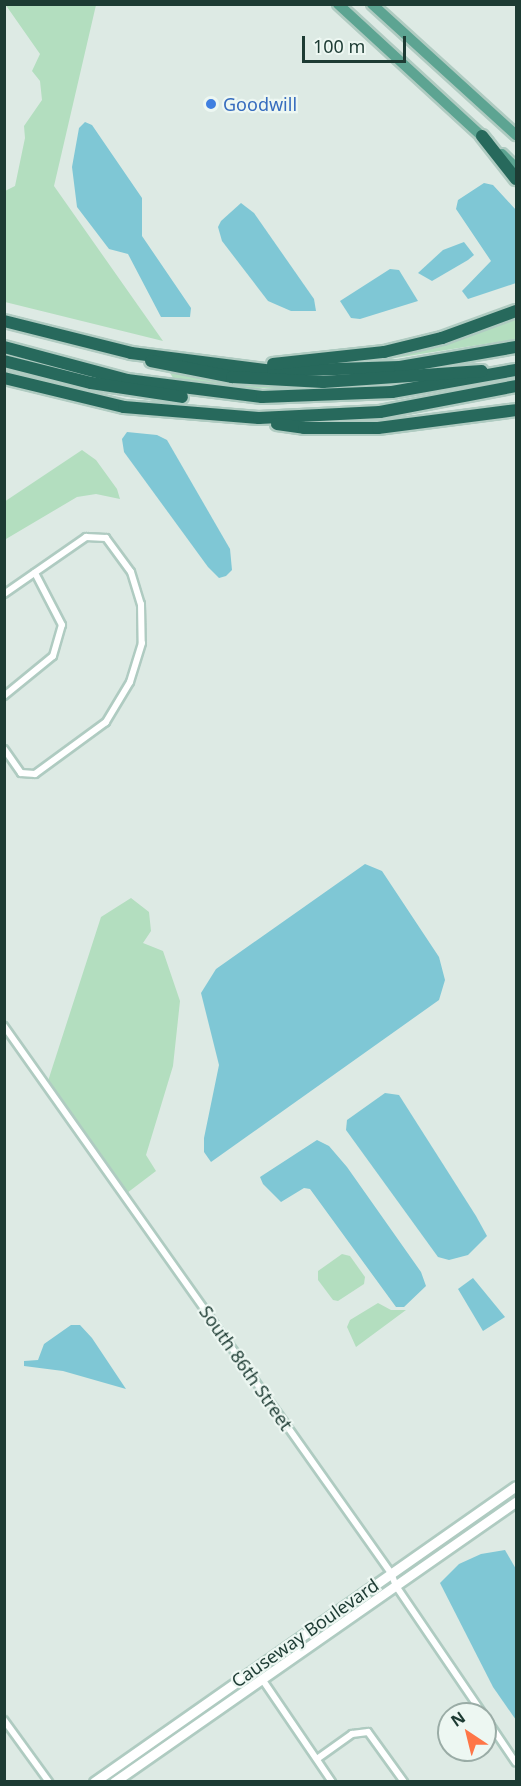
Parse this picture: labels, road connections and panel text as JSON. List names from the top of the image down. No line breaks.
{"streets":{"main road":["Causeway Boulevard"],"street":["South 86th Street"]},"crossings":[["South 86th Street","Causeway Boulevard"]],"places":["Goodwill"],"scale_bar":"100 m","north":"top left"}
